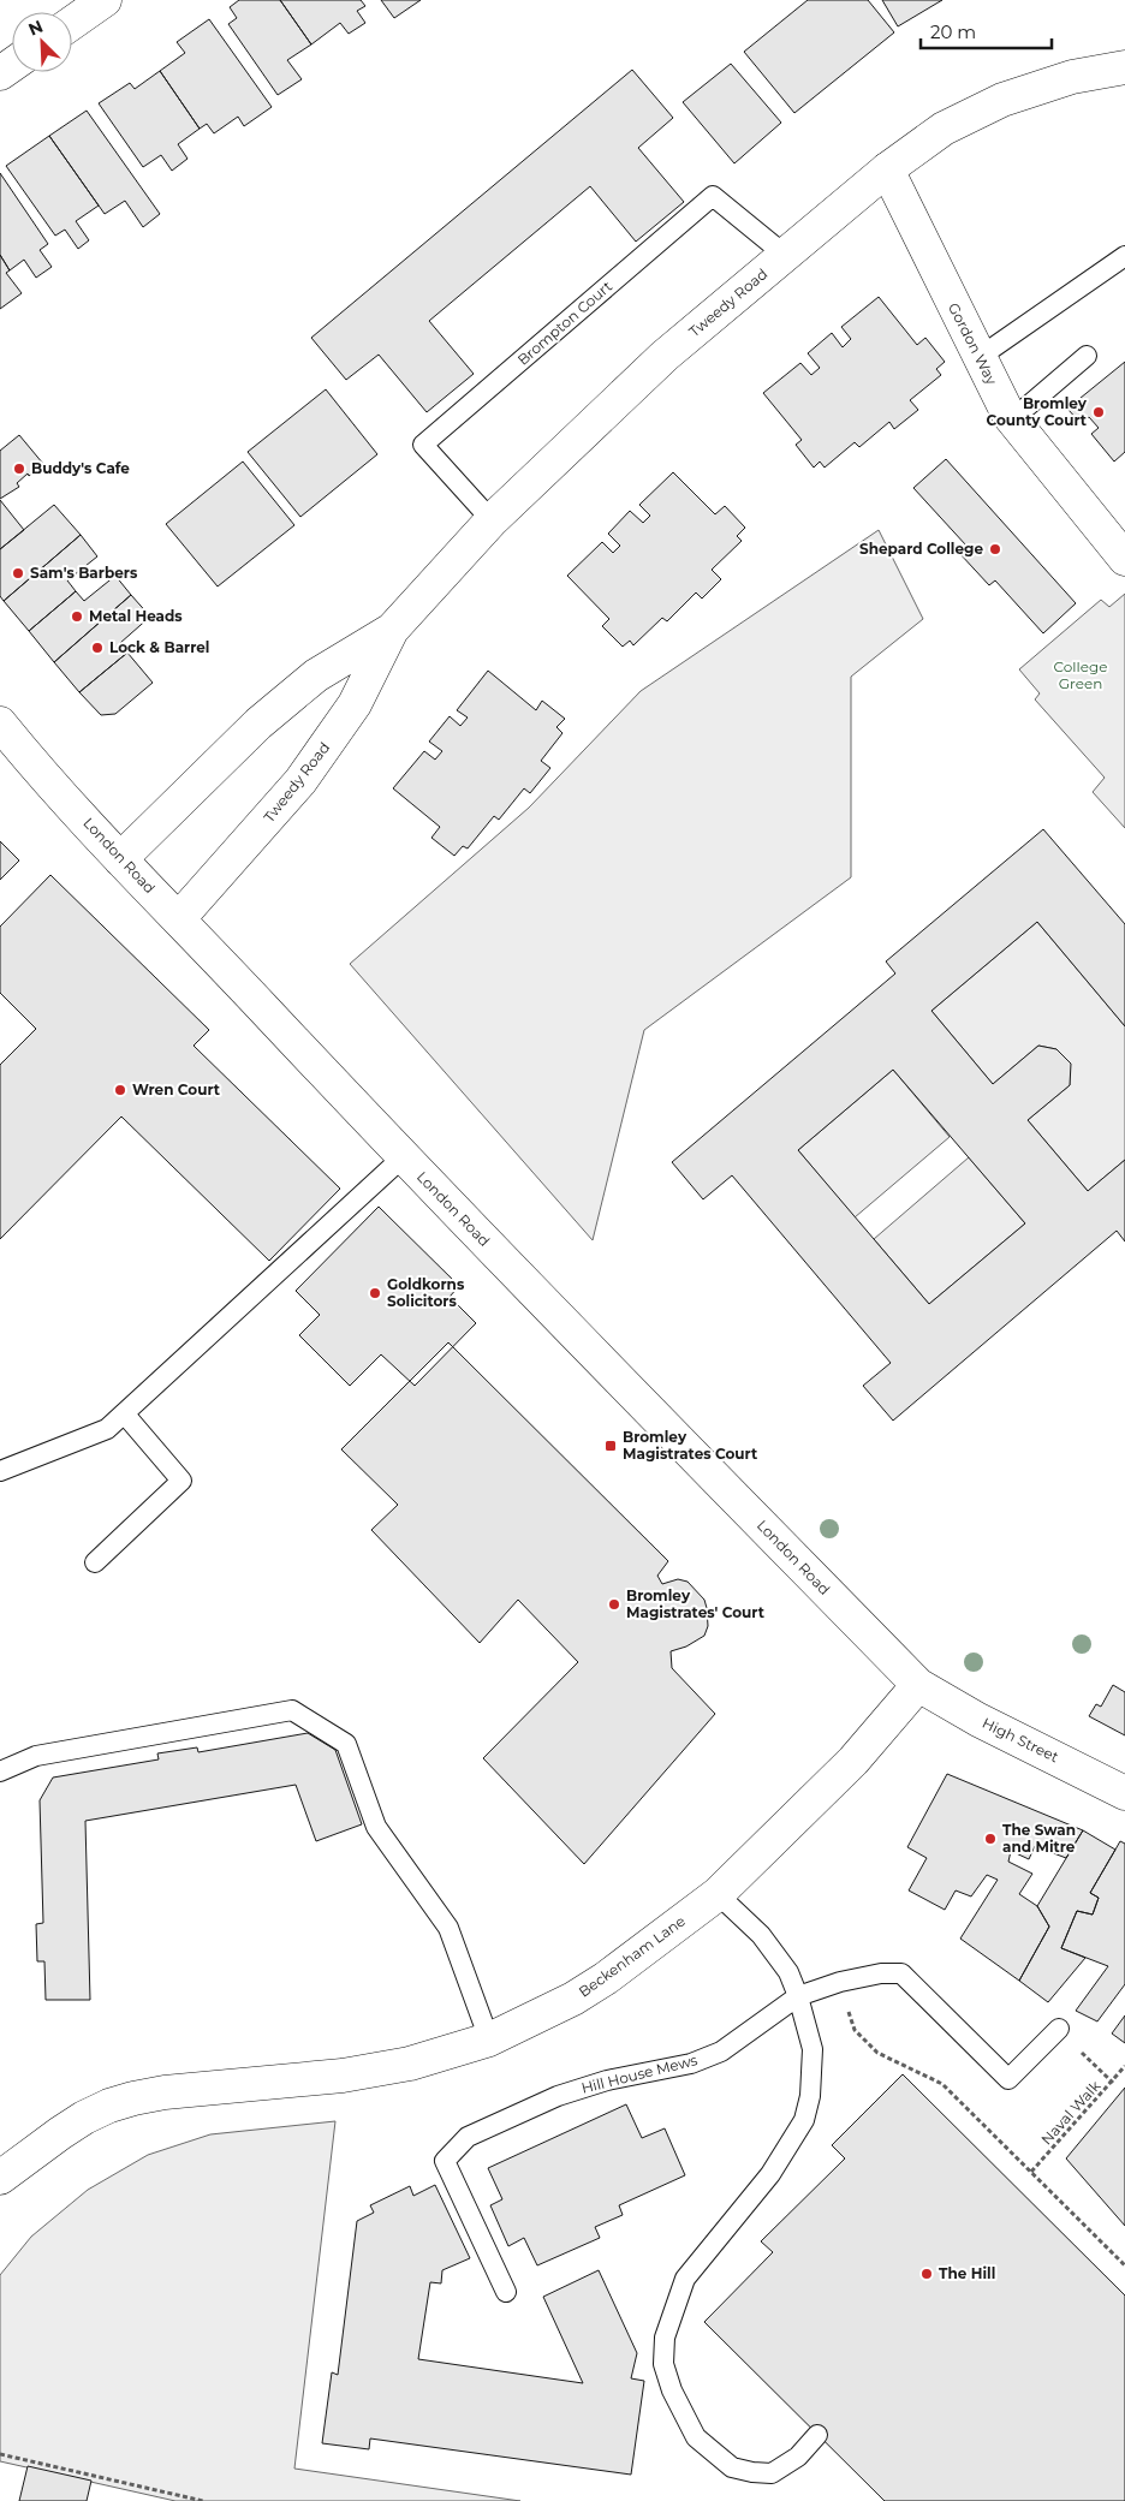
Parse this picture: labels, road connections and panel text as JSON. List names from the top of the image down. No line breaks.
{"streets":{"main road":["Tweedy Road","Gordon Way","London Road","High Street","Beckenham Lane"],"lane":["Brompton Court","Hill House Mews"],"path":["Naval Walk"]},"crossings":[["Tweedy Road","Brompton Court"],["Tweedy Road","Gordon Way"],["Tweedy Road","London Road"],["London Road","High Street"],["London Road","Beckenham Lane"],["High Street","Beckenham Lane"]],"parks":["College Green"],"places":{"other":["Bromley County Court","Buddy's Cafe","Shepard College","Sam's Barbers","Metal Heads","Lock & Barrel","Wren Court","Goldkorns Solicitors","Bromley Magistrates' Court","The Swan and Mitre","The Hill"],"transit":["Bromley Magistrates Court"]},"scale_bar":"20 m","north":"top left"}
